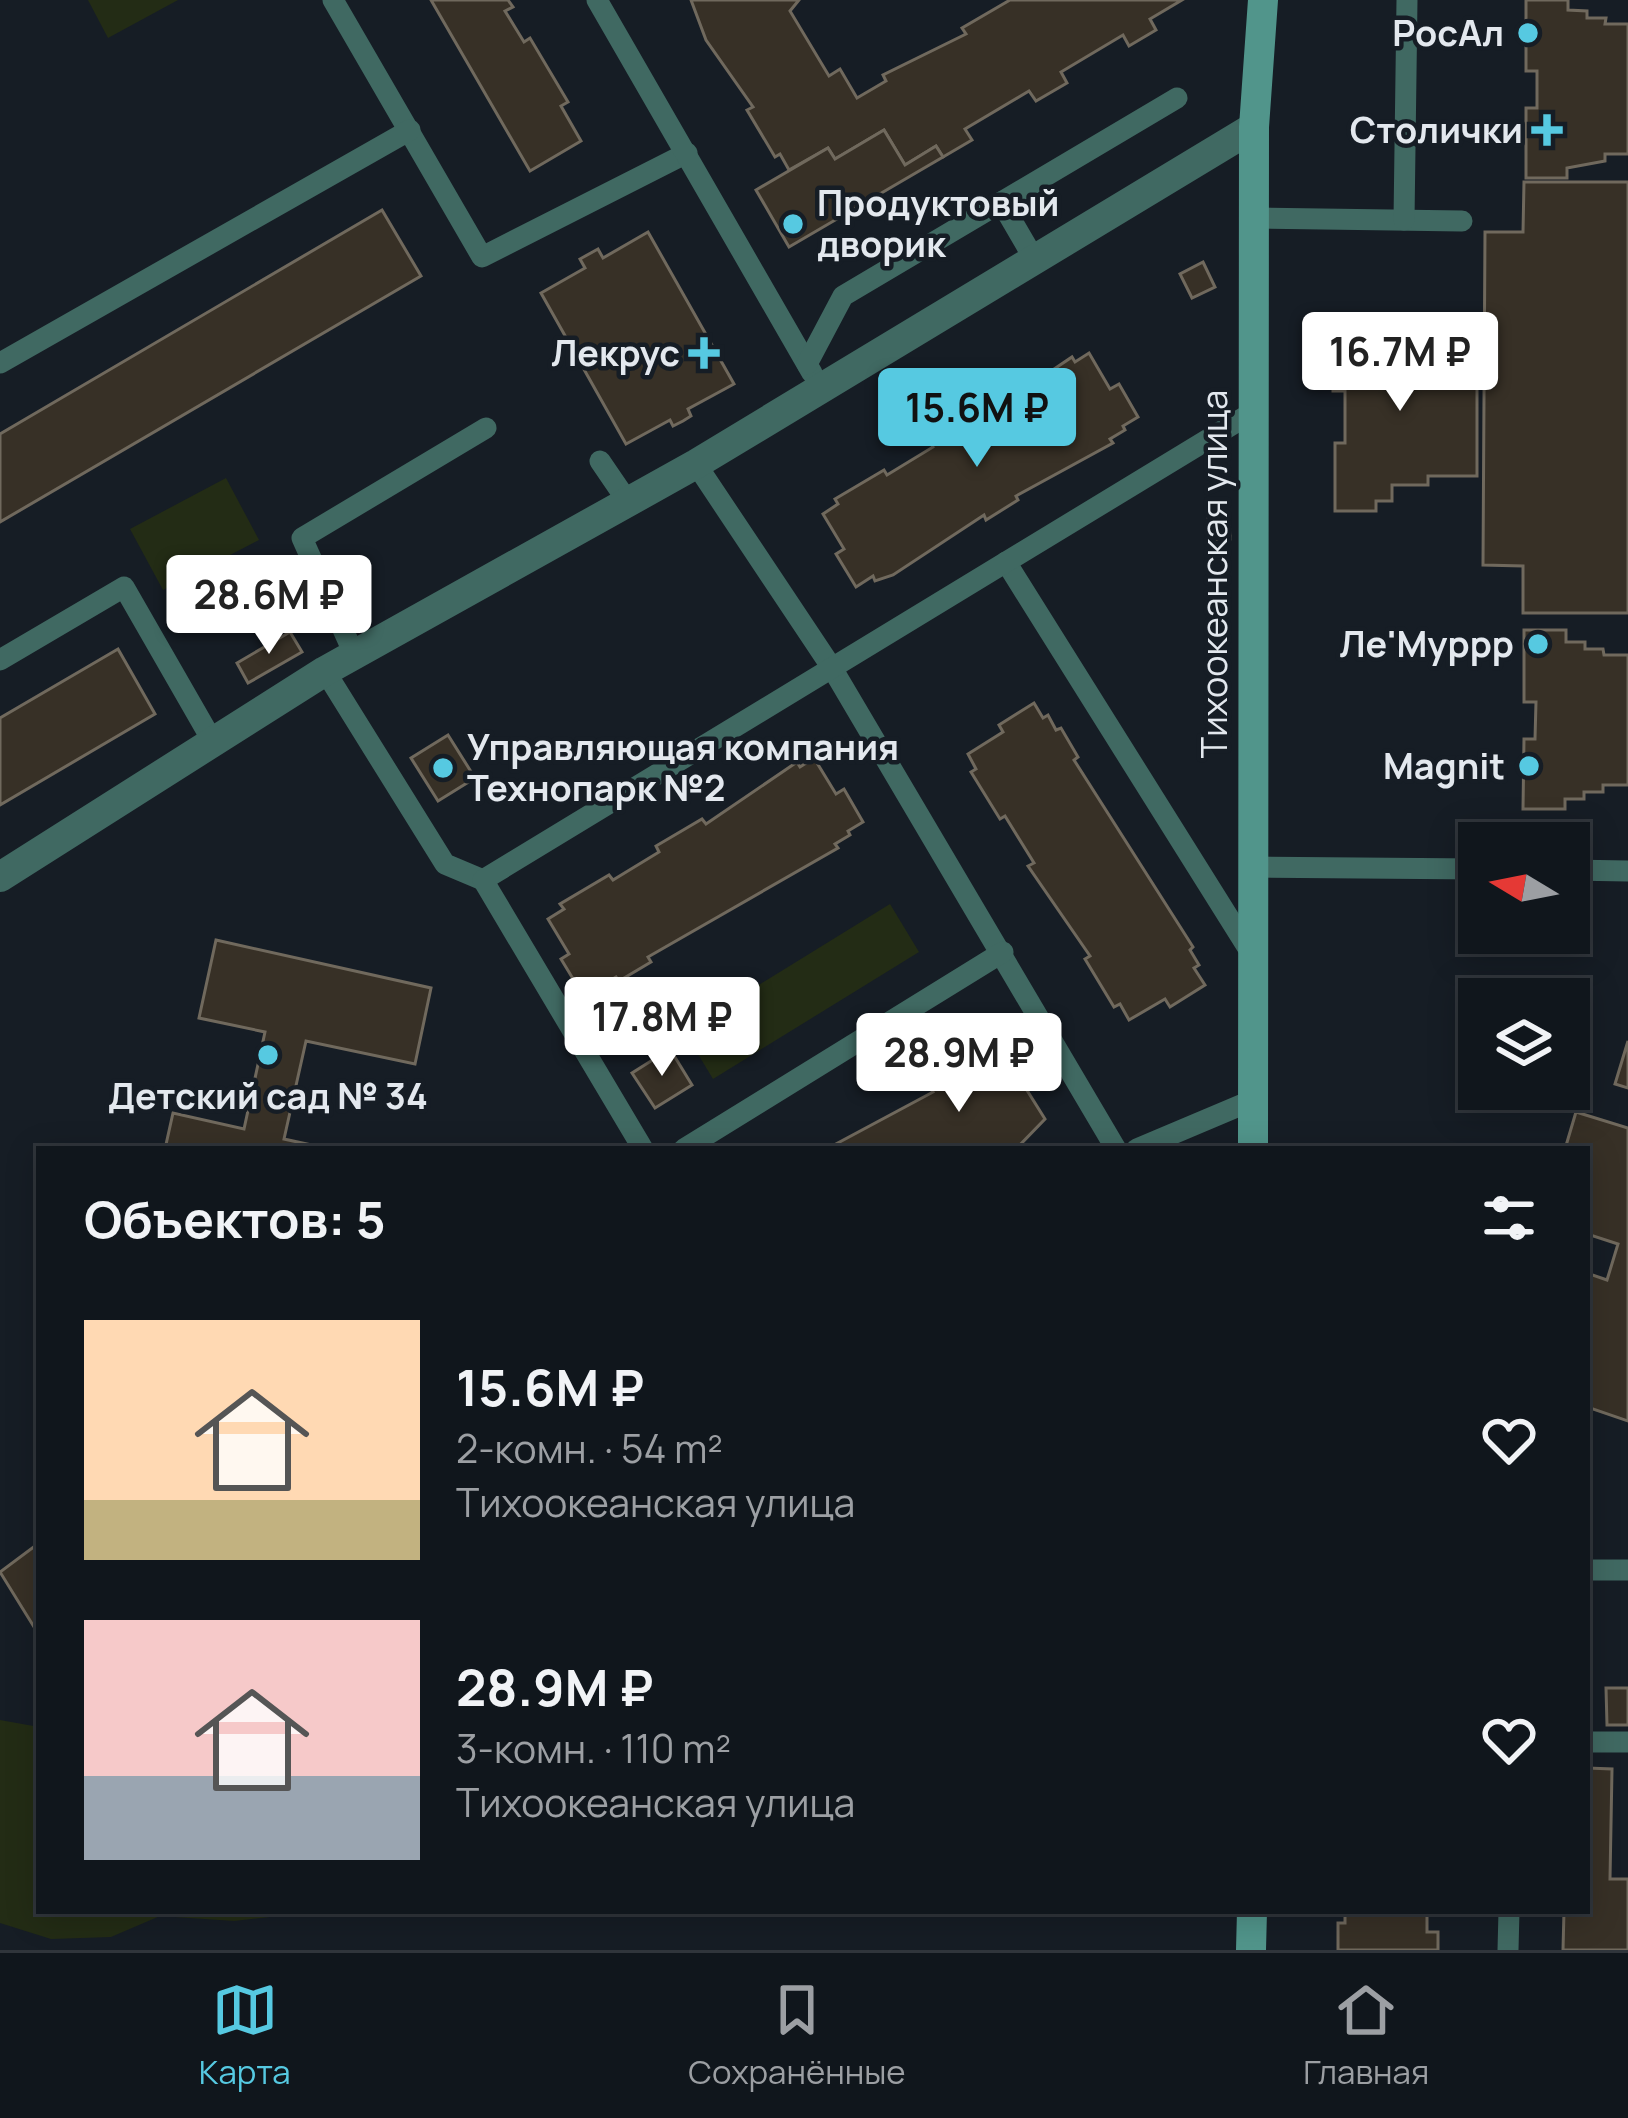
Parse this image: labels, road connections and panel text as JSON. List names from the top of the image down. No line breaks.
{"streets":{"street":["Тихоокеанская улица"]},"places":{"other":["РосАл","Продуктовый дворик","Ле'Муррр","Magnit","Управляющая компания Технопарк №2","Детский сад № 34"],"health":["Столички","Лекрус"]},"north":"left","page":{"price":["16.7M ₽","15.6M ₽","28.6M ₽","17.8M ₽","28.9M ₽"],"heading":"Объектов: 5","list":[{"name":"15.6M ₽","note":"2-комн. · 54 m² · Тихоокеанская улица"},{"name":"28.9M ₽","note":"3-комн. · 110 m² · Тихоокеанская улица"}],"tabs":["Карта","Сохранённые","Главная"]}}
